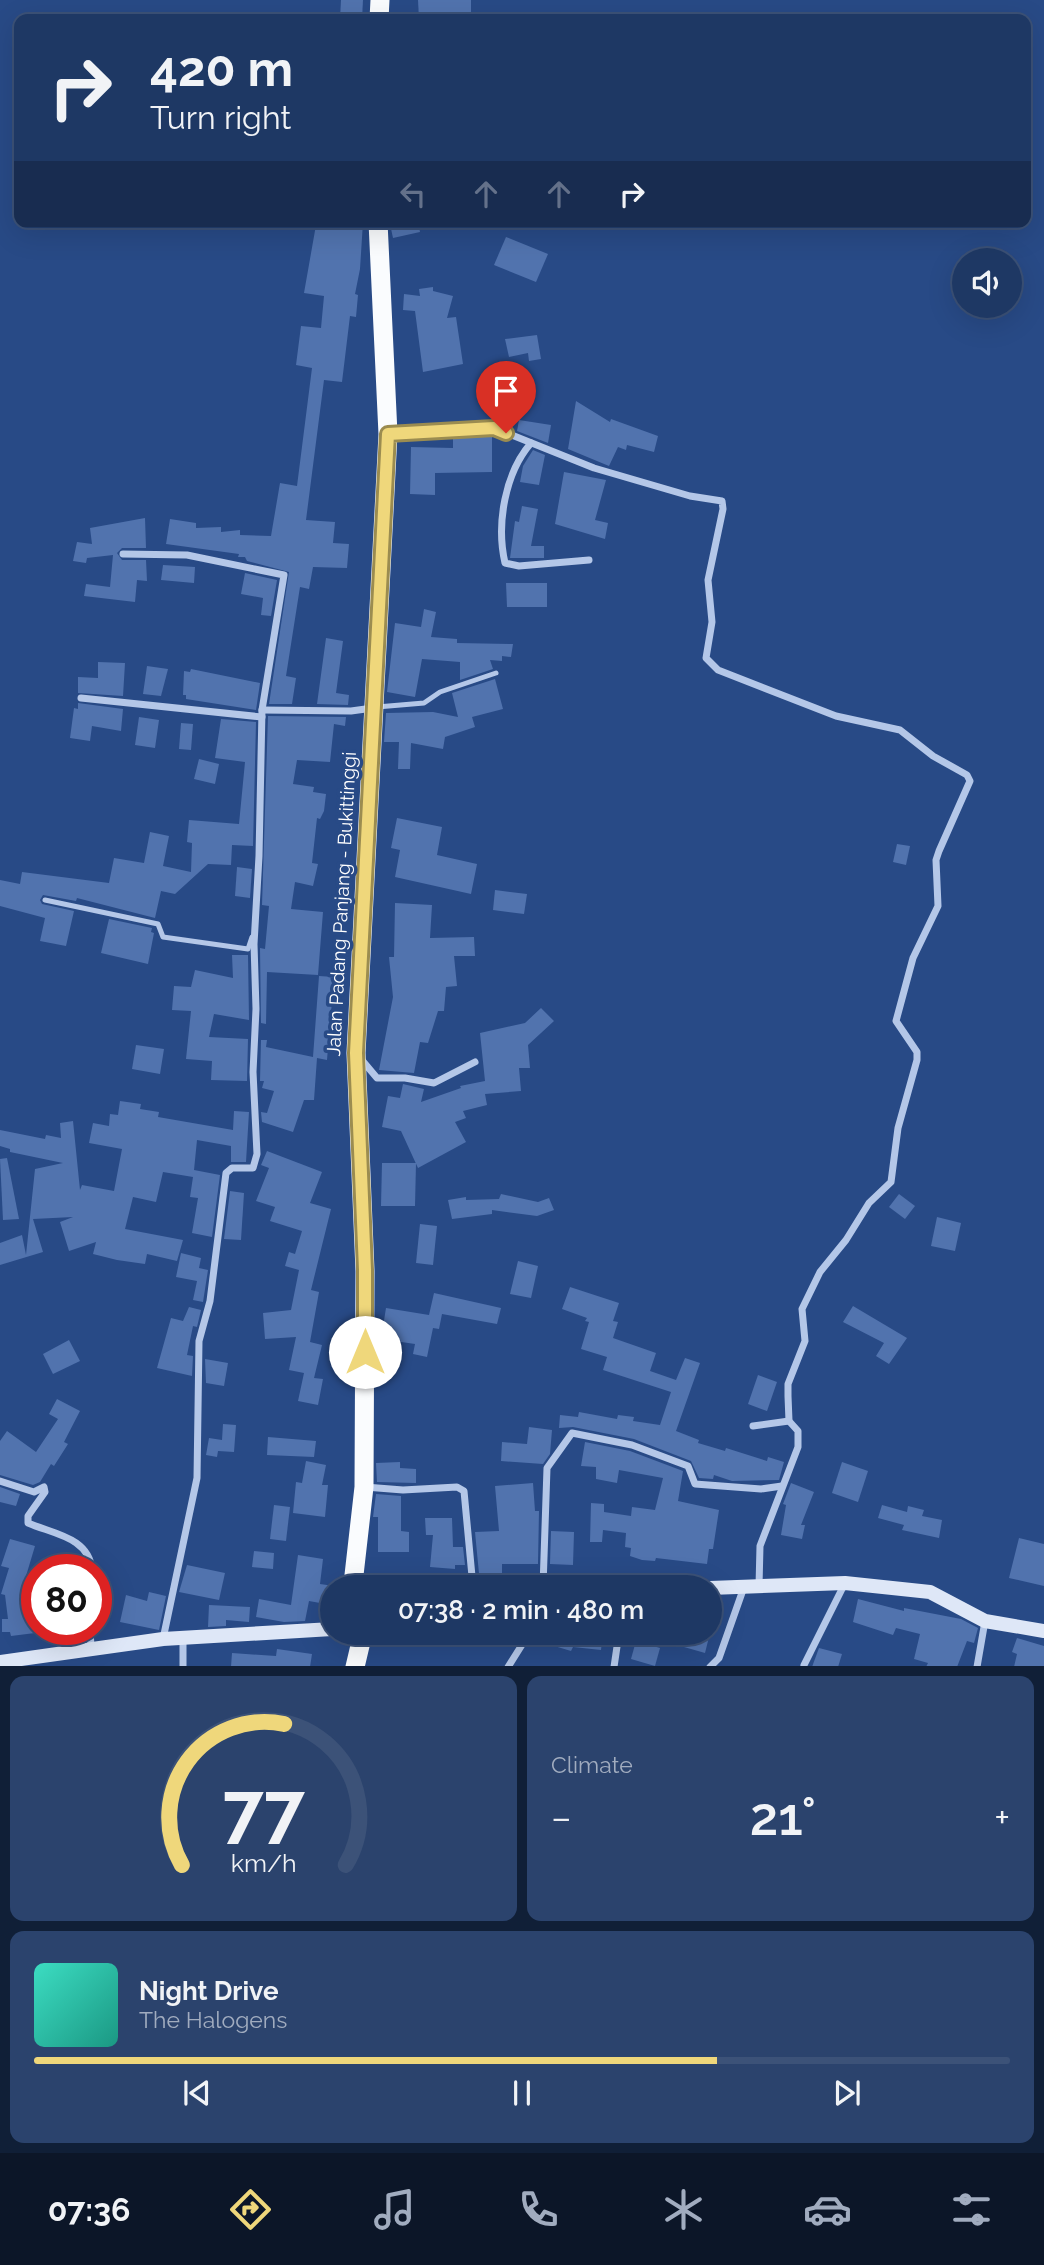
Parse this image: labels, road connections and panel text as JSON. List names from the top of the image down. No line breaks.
{"streets":{"highway":["Jalan Padang Panjang - Bukittinggi"]},"page":{"turn":["420 m","Turn right"],"limit":"80","trip":"07:38 · 2 min · 480 m","tile":"Climate","heat":["−","21°","+"],"song":["Night Drive","The Halogens"],"tabs":"07:36","gauge":["77","km/h"]}}
